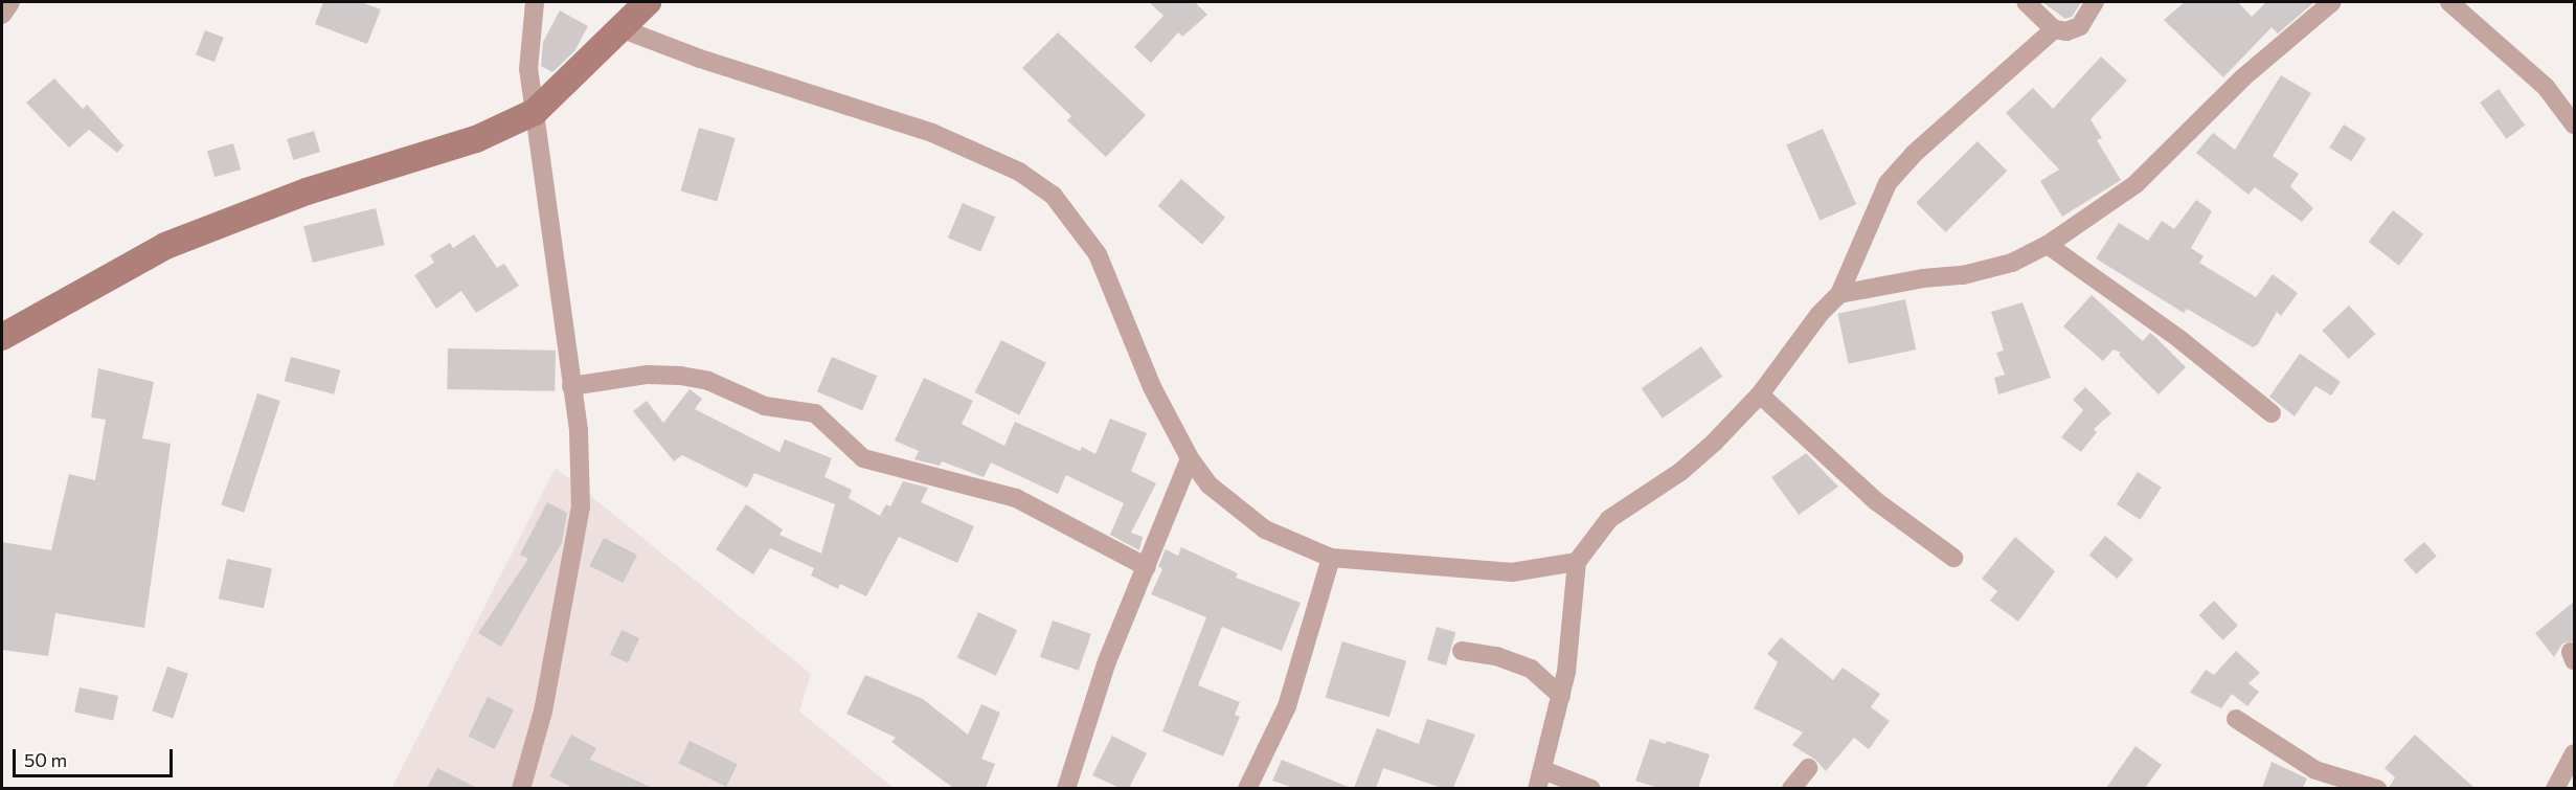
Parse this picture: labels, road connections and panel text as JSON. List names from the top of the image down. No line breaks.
{"scale_bar":"50 m"}
